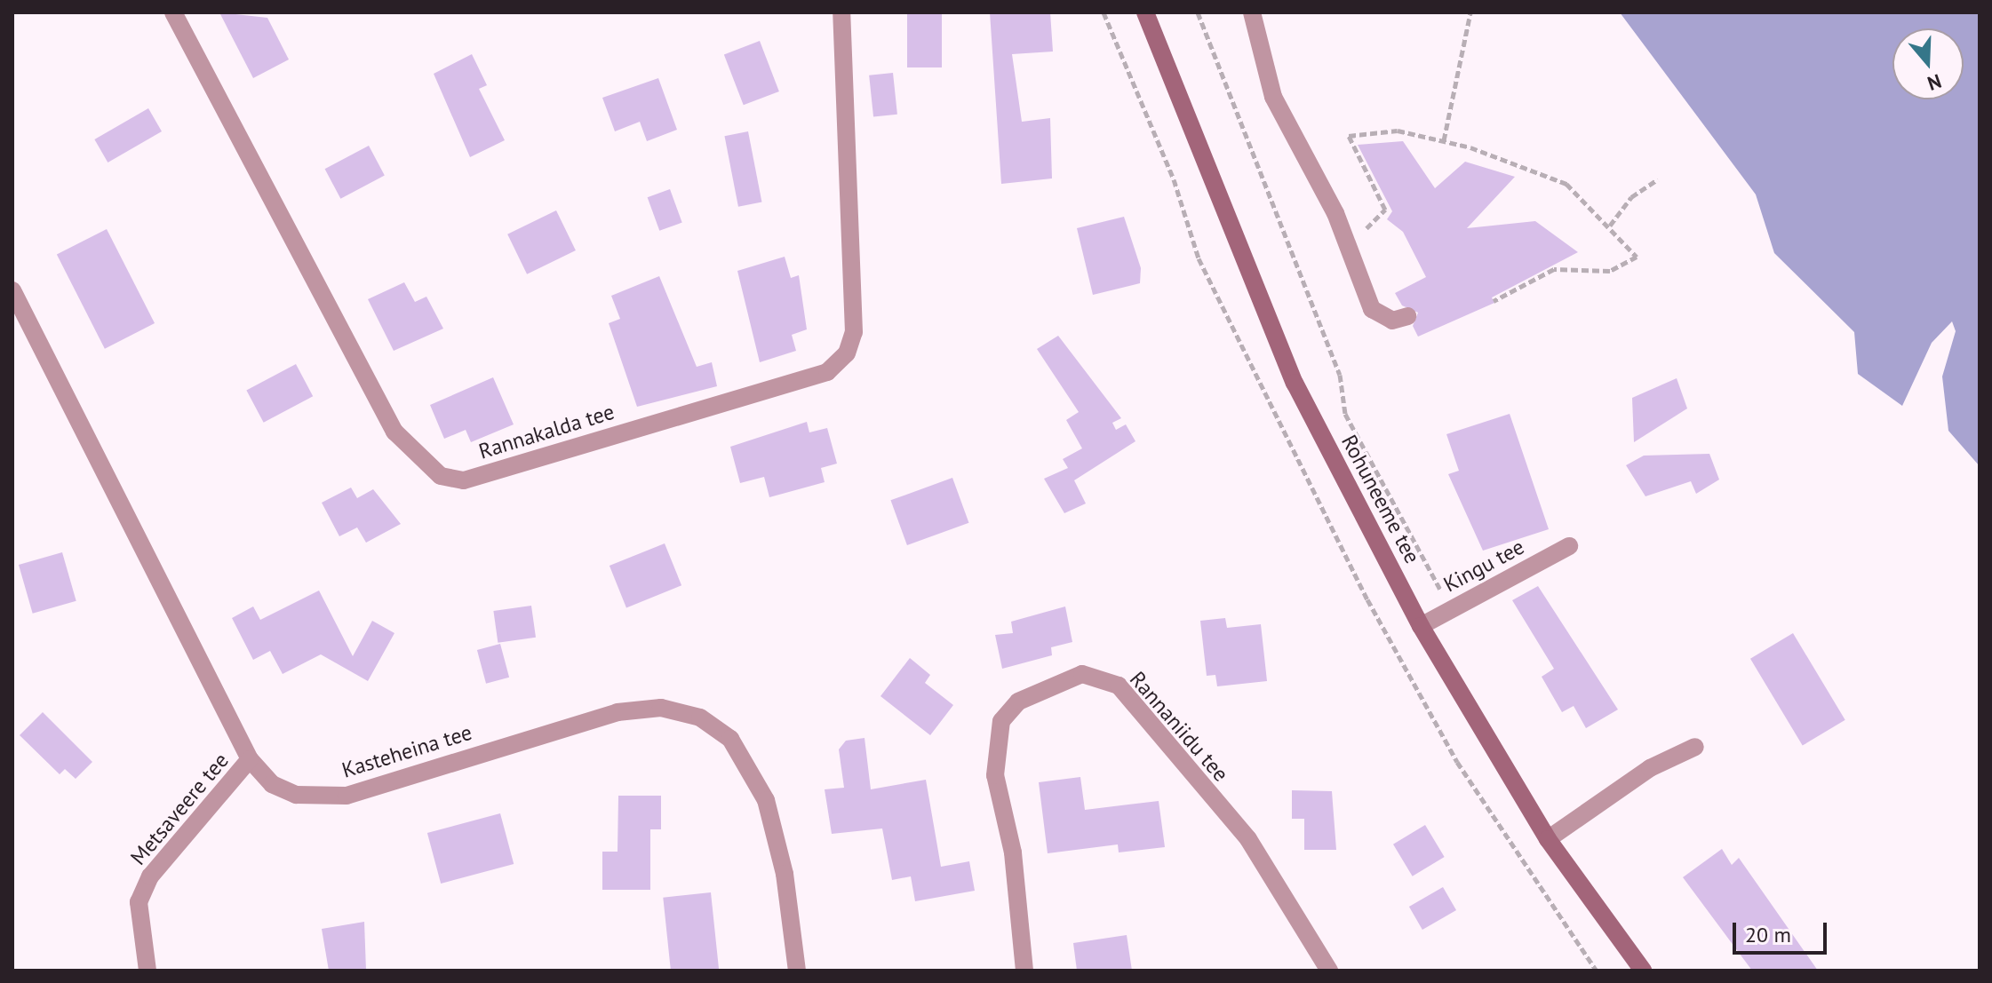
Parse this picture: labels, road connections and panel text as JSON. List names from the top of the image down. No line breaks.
{"streets":{"street":["Rannakalda tee","Rohuneeme tee","Kingu tee","Rannaniidu tee","Kasteheina tee","Metsaveere tee"]},"crossings":[["Rohuneeme tee","Kingu tee"],["Kasteheina tee","Metsaveere tee"]],"scale_bar":"20 m","north":"bottom"}
